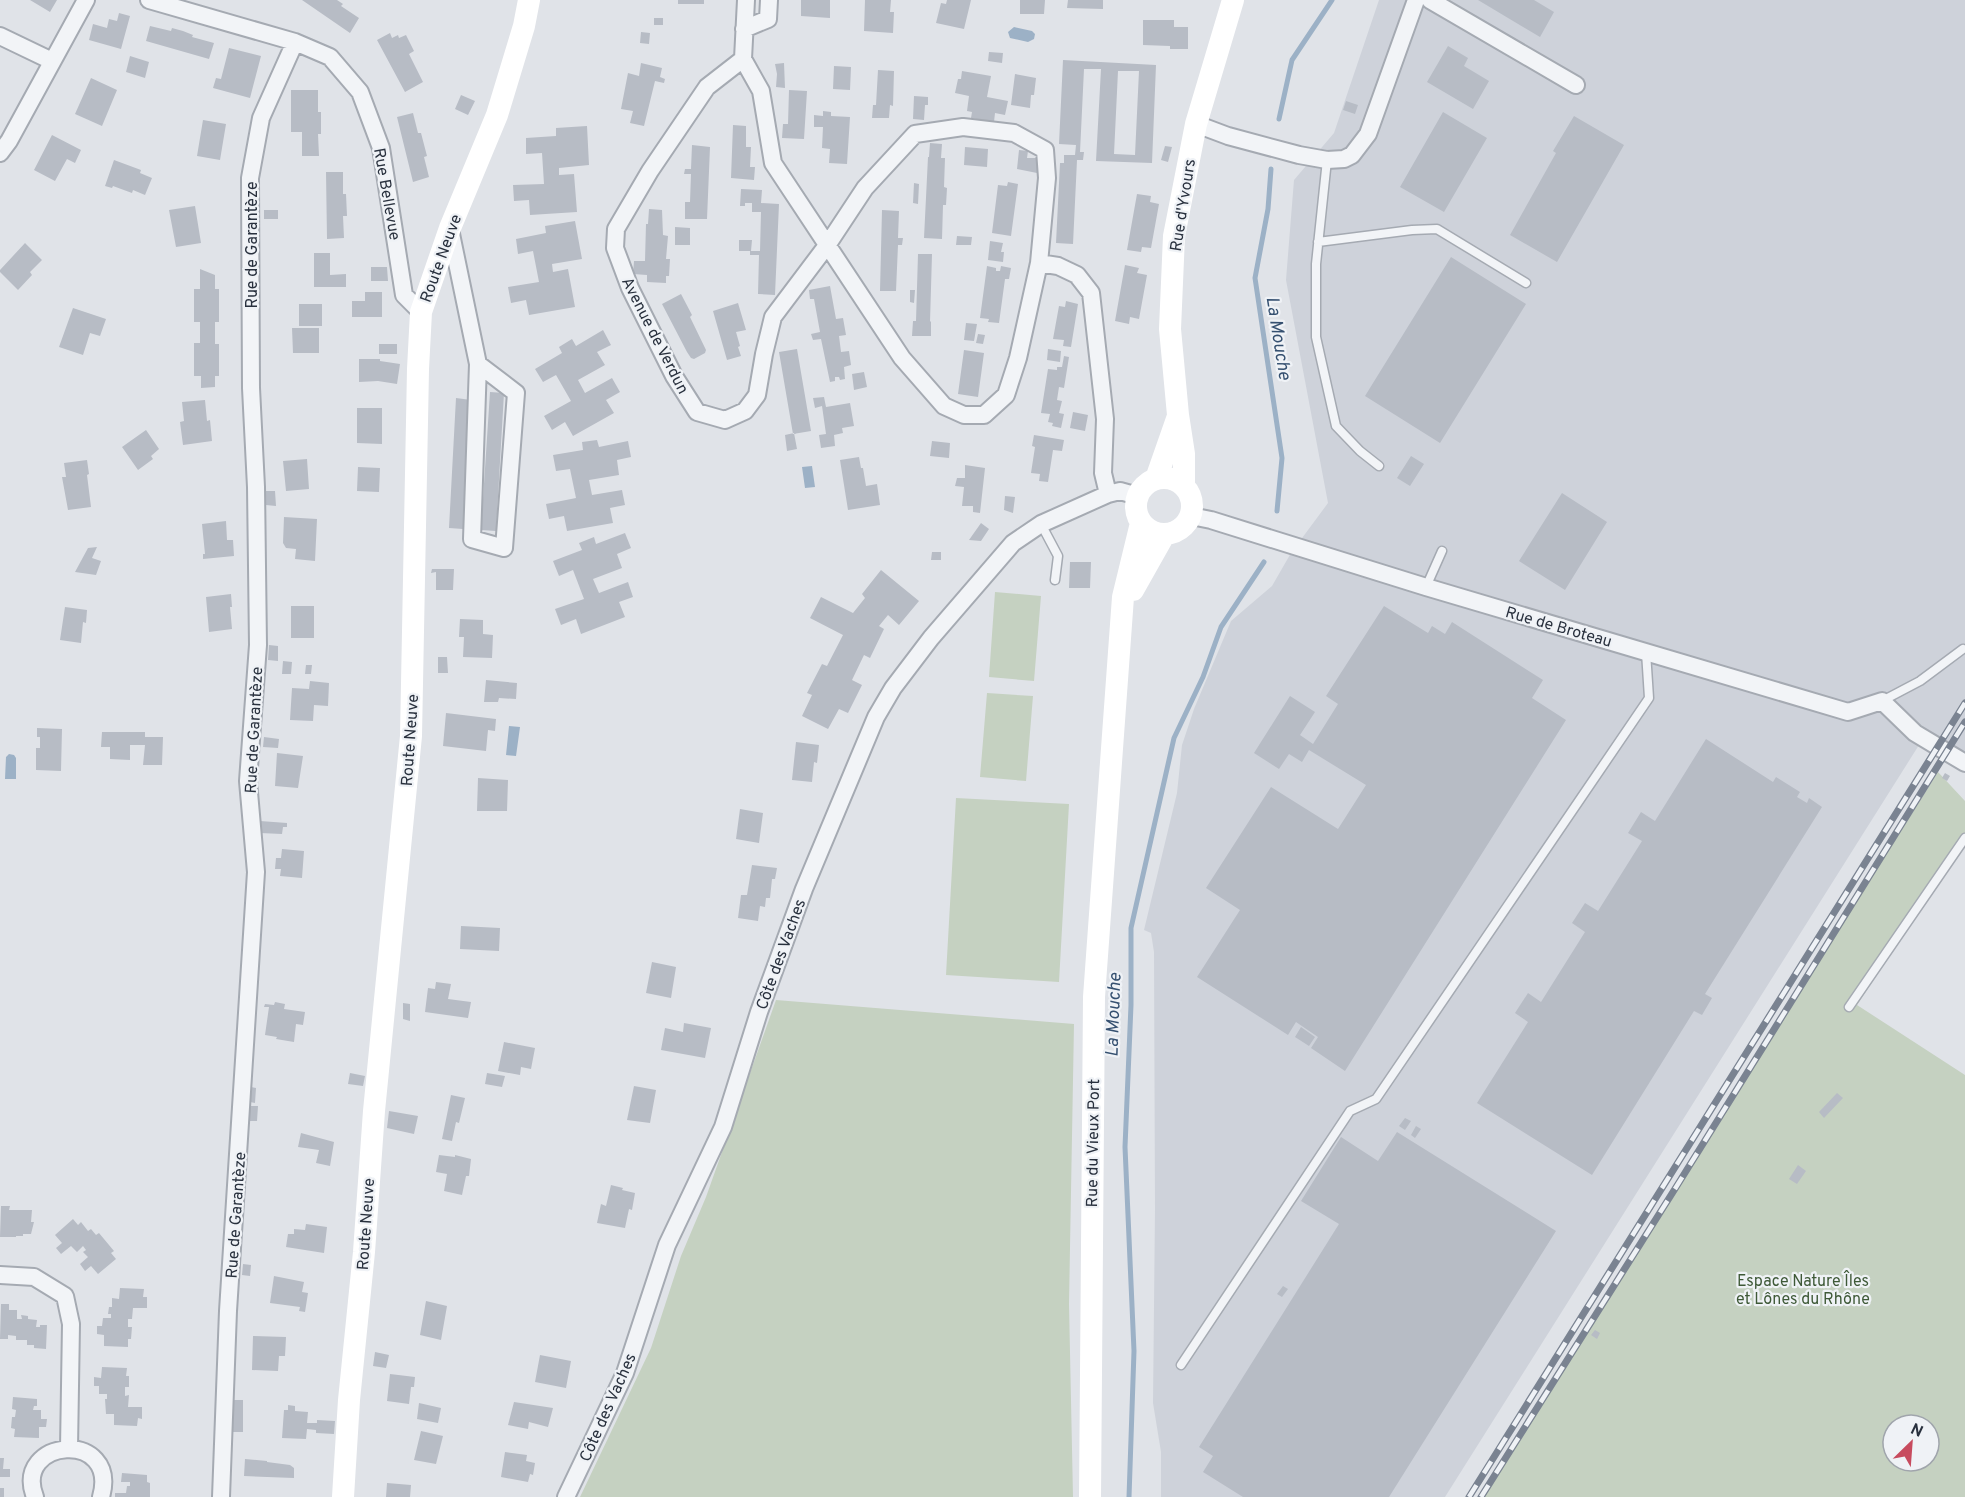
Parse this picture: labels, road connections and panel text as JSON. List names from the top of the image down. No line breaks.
{"streets":{"main road":["Rue d'Yvours","Route Neuve","Rue du Vieux Port"],"street":["Rue Bellevue","Rue de Garantèze","Avenue de Verdun","Rue de Broteau","Côte des Vaches"]},"crossings":[["Rue Bellevue","Rue de Garantèze"],["Rue Bellevue","Route Neuve"],["Rue d'Yvours","Rue de Broteau"],["Rue d'Yvours","Rue du Vieux Port"],["Rue de Broteau","Rue du Vieux Port"]],"water":["La Mouche"],"parks":["Espace Nature Îles et Lônes du Rhône"],"north":"top right"}
